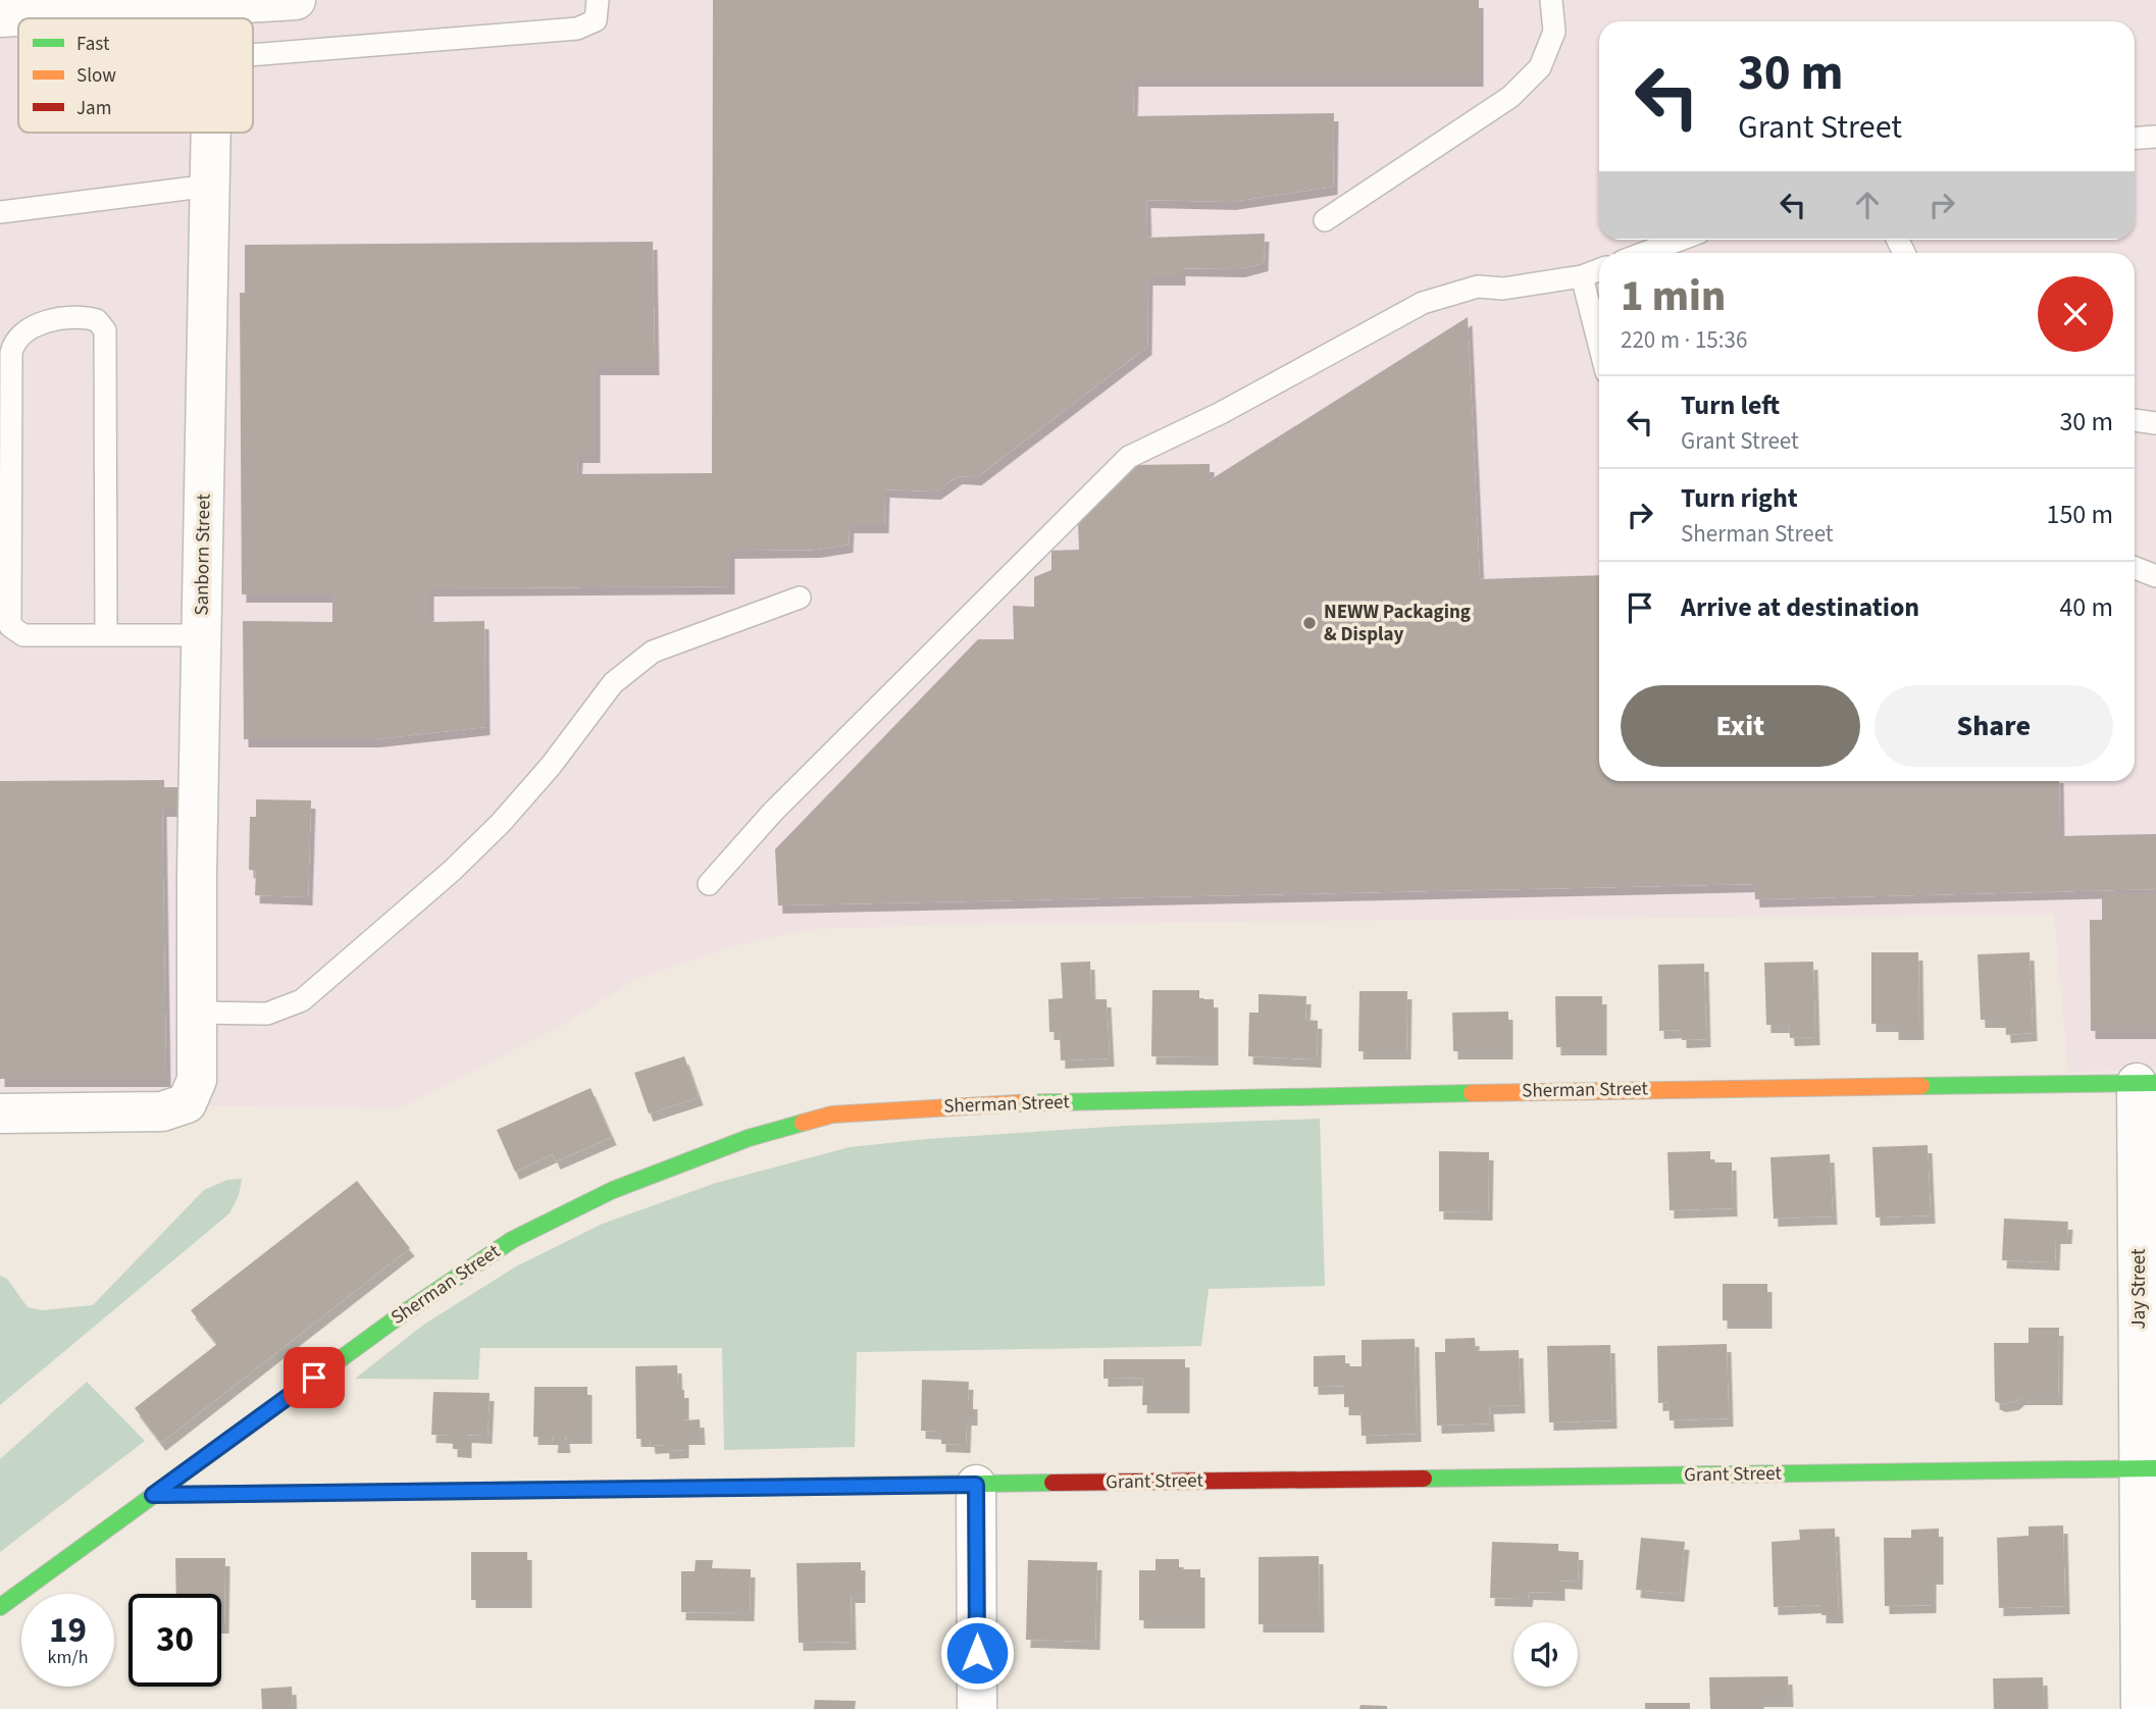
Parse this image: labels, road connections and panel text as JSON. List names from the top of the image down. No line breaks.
{"streets":{"street":["Sanborn Street","Sherman Street","Jay Street","Grant Street"]},"crossings":[["Sherman Street","Jay Street"],["Sherman Street","Grant Street"],["Jay Street","Grant Street"]],"places":["NEWW Packaging & Display"],"legend":["Fast","Slow","Jam"],"page":{"turn":["30 m","Grant Street"],"heading":["1 min","220 m · 15:36"],"list":[{"name":"Turn left","note":"Grant Street","value":"30 m"},{"name":"Turn right","note":"Sherman Street","value":"150 m"},{"name":"Arrive at destination","value":"40 m"}],"buttons":["Exit","Share"],"speed":"19 km/h","limit":"30"}}
